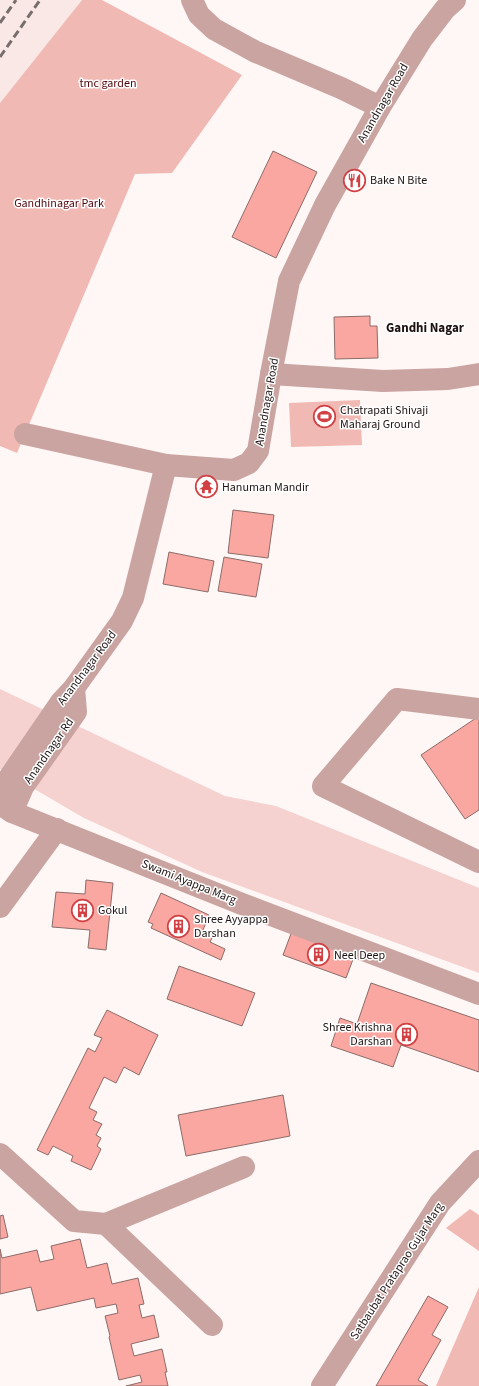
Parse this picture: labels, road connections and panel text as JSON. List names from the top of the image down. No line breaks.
{"streets":{"street":["Anandnagar Road","Anandnagar Rd","Swami Ayappa Marg","Satbaubat Prataprao Gujar Marg"]},"crossings":[["Anandnagar Road","Anandnagar Rd"],["Anandnagar Rd","Swami Ayappa Marg"]],"districts":["Gandhi Nagar"],"parks":["tmc garden","Gandhinagar Park"],"places":{"restaurant":["Bake N Bite"],"sports":["Chatrapati Shivaji Maharaj Ground"],"temple":["Hanuman Mandir"],"building":["Gokul","Shree Ayyappa Darshan","Neel Deep","Shree Krishna Darshan"]}}
